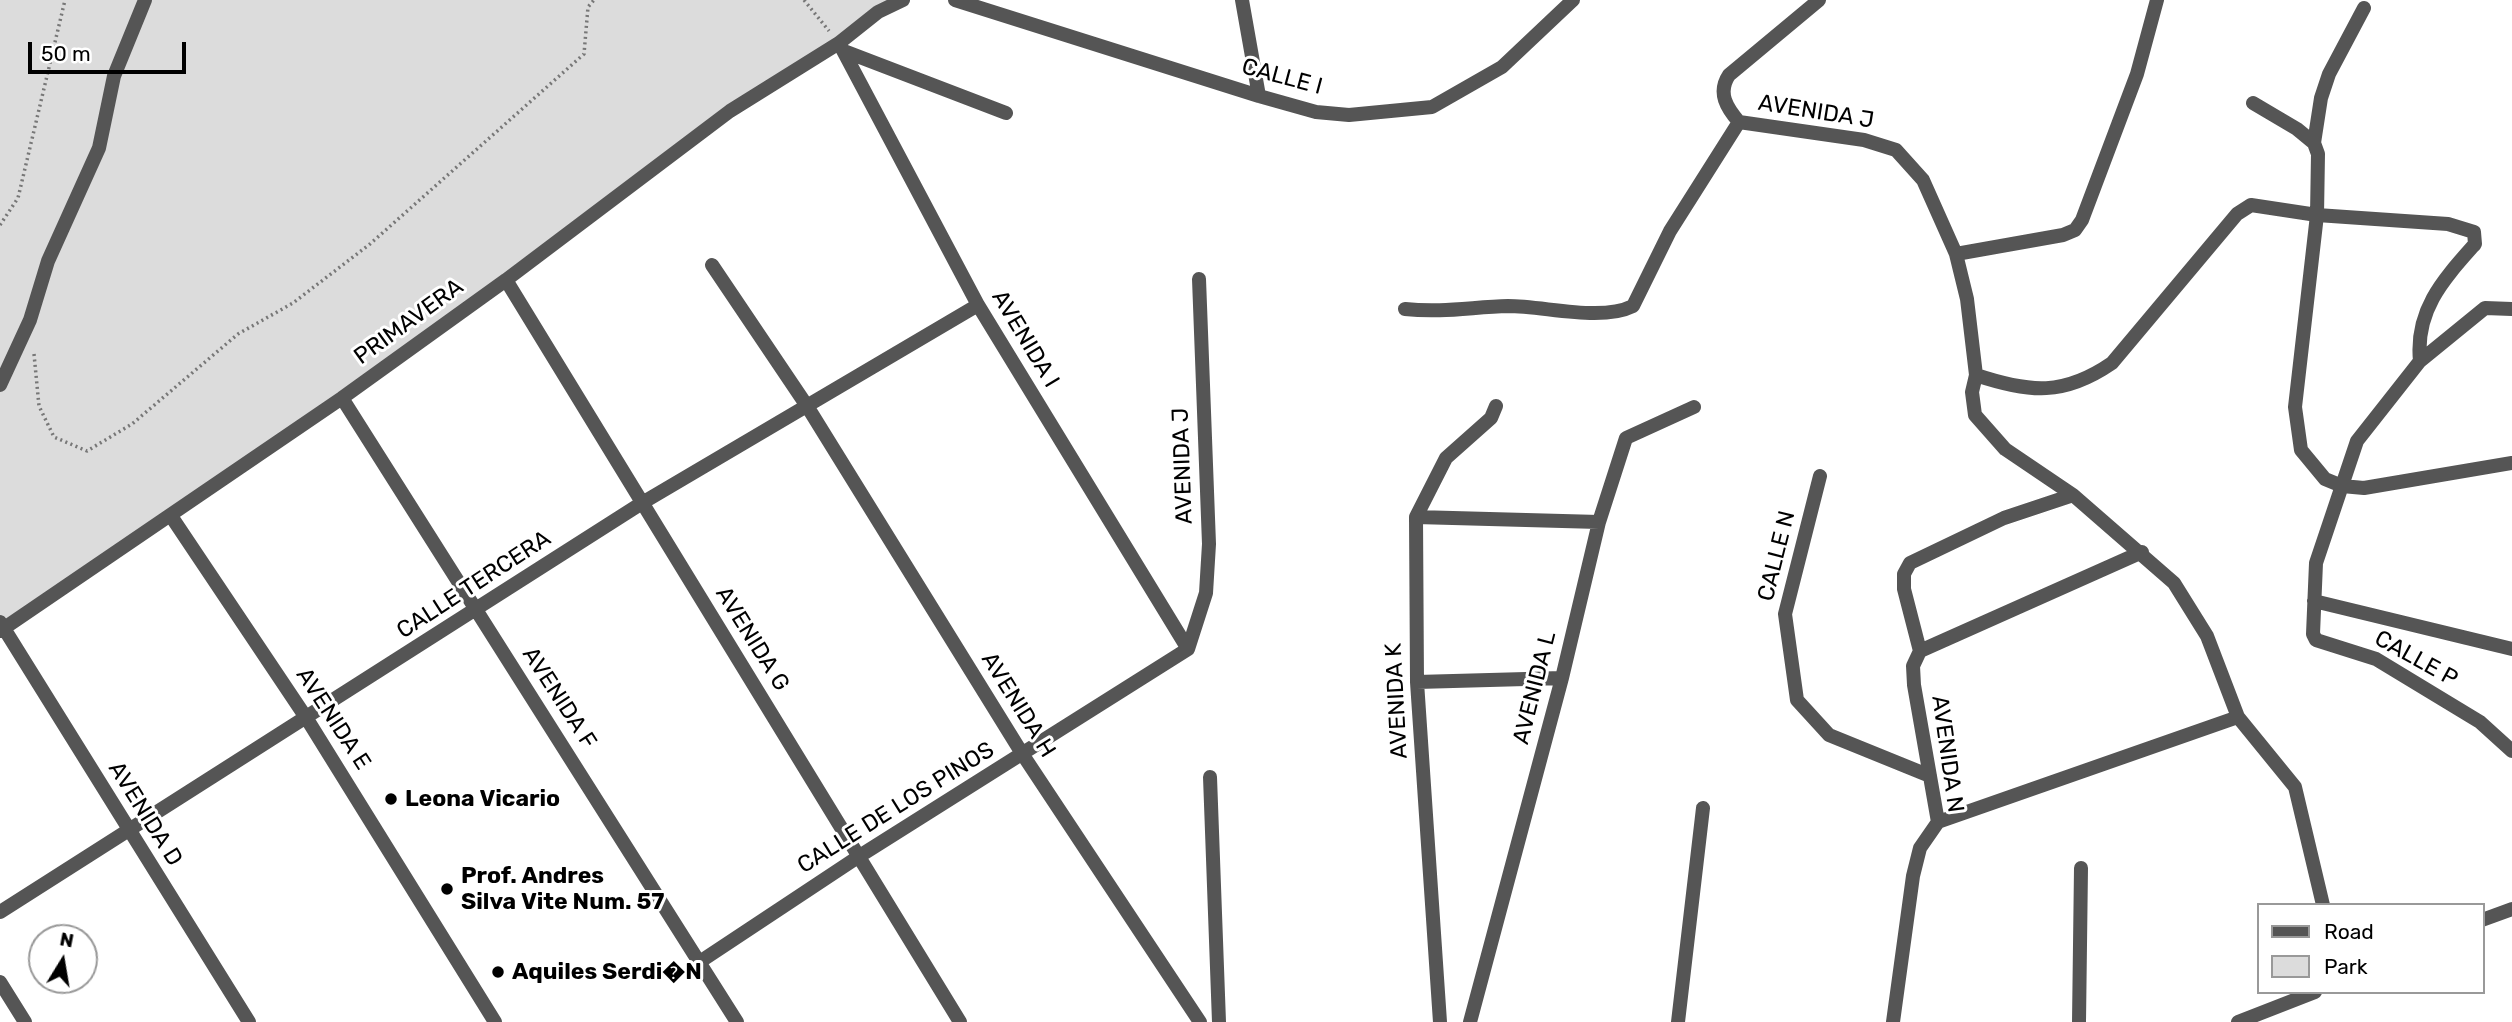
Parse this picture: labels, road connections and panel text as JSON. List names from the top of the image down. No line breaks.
{"streets":{"street":["CALLE I","AVENIDA J","PRIMAVERA","AVENIDA I","CALLE N","CALLE TERCERA","AVENIDA G","CALLE P","AVENIDA L","AVENIDA F","AVENIDA K","AVENIDA H","AVENIDA E","AVENIDA N","CALLE DE LOS PINOS","AVENIDA D"]},"crossings":[["AVENIDA J","AVENIDA I"],["AVENIDA J","AVENIDA N"],["AVENIDA J","CALLE DE LOS PINOS"],["PRIMAVERA","AVENIDA I"],["PRIMAVERA","AVENIDA G"],["PRIMAVERA","AVENIDA F"],["PRIMAVERA","AVENIDA E"],["PRIMAVERA","AVENIDA D"],["AVENIDA I","CALLE TERCERA"],["AVENIDA I","CALLE DE LOS PINOS"],["CALLE N","AVENIDA N"],["CALLE TERCERA","AVENIDA G"],["CALLE TERCERA","AVENIDA F"],["CALLE TERCERA","AVENIDA H"],["CALLE TERCERA","AVENIDA E"],["CALLE TERCERA","AVENIDA D"],["AVENIDA G","CALLE DE LOS PINOS"],["AVENIDA F","CALLE DE LOS PINOS"],["AVENIDA H","CALLE DE LOS PINOS"]],"places":["Leona Vicario","Prof. Andres Silva Vite Num. 57","Aquiles Serdi�N"],"legend":["Road","Park"],"scale_bar":"50 m","north":"top"}
